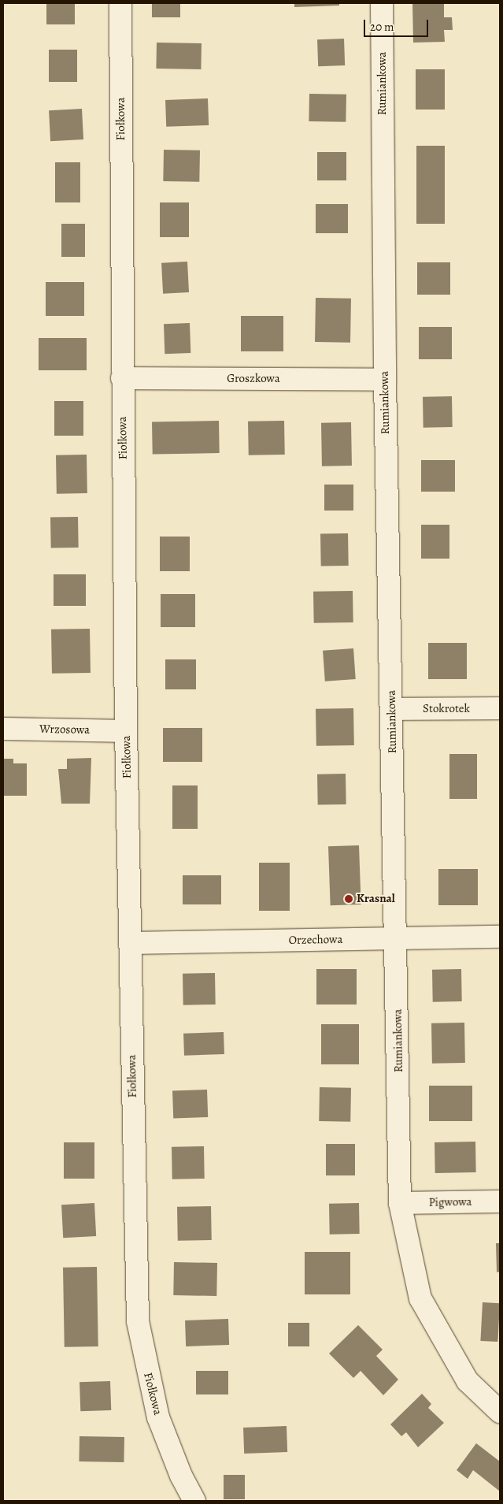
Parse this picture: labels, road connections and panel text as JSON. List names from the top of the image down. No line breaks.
{"streets":{"street":["Rumiankowa","Fiołkowa","Groszkowa","Stokrotek","Wrzosowa","Orzechowa","Pigwowa"]},"crossings":[["Rumiankowa","Groszkowa"],["Rumiankowa","Stokrotek"],["Rumiankowa","Orzechowa"],["Rumiankowa","Pigwowa"],["Fiołkowa","Groszkowa"],["Fiołkowa","Wrzosowa"],["Fiołkowa","Orzechowa"]],"places":["Krasnal"],"scale_bar":"20 m"}
